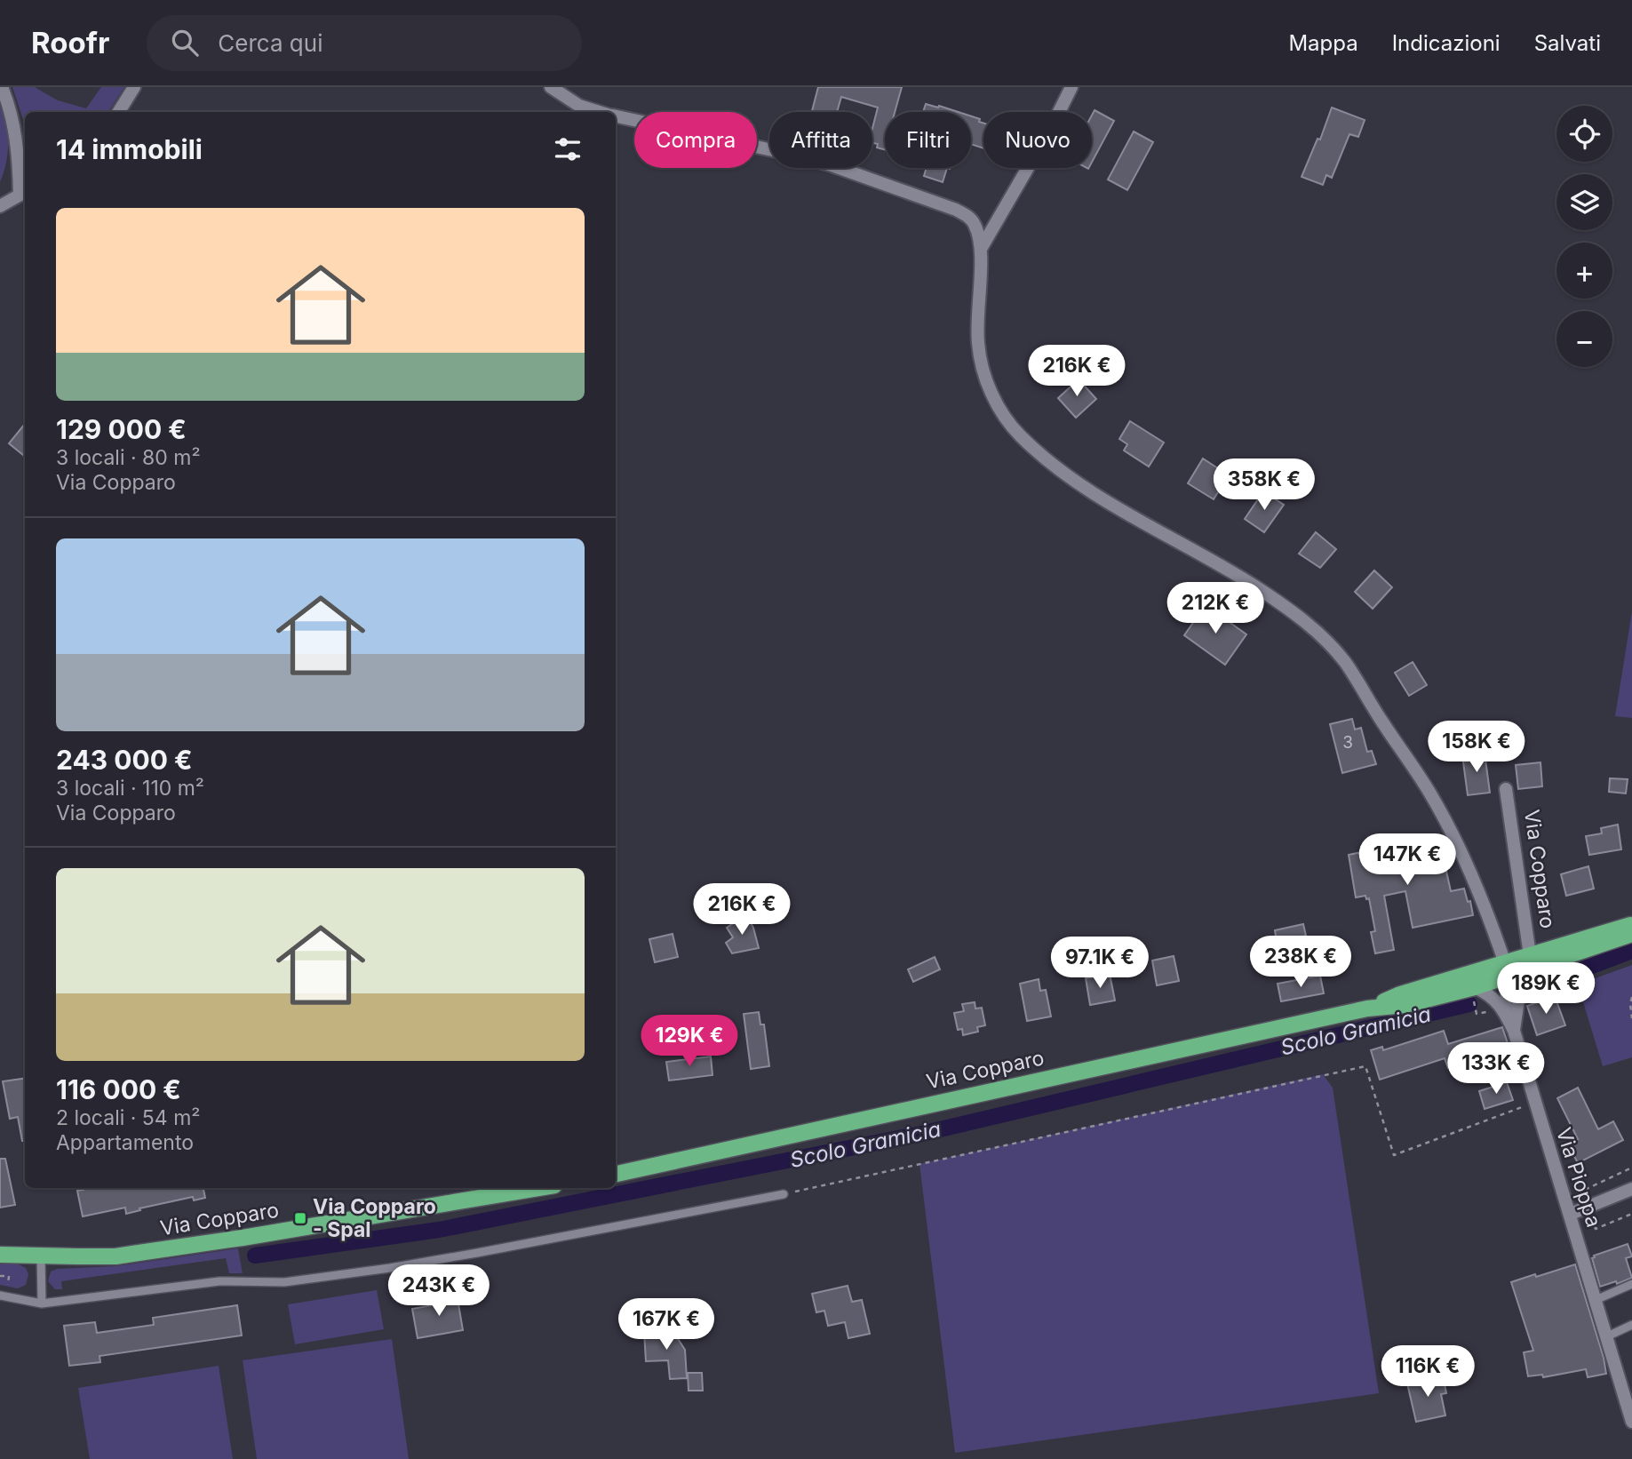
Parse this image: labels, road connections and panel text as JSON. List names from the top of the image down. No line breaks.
{"streets":{"main road":["Via Copparo"],"street":["Via Pioppa"]},"crossings":[["Via Copparo","Via Pioppa"]],"water":["Scolo Gramicia"],"places":{"transit":["Via Copparo - Spal"]},"house_numbers":["3"],"page":{"header":"Roofr","search":"Cerca qui","nav":["Mappa","Indicazioni","Salvati"],"map_buttons":["+","−"],"chip":["Compra","Affitta","Filtri","Nuovo"],"heading":"14 immobili","list":[{"name":"129 000 €","note":"3 locali · 80 m² · Via Copparo"},{"name":"243 000 €","note":"3 locali · 110 m² · Via Copparo"},{"name":"116 000 €","note":"2 locali · 54 m² · Appartamento"}],"price":["216K €","358K €","212K €","158K €","147K €","216K €","238K €","97.1K €","189K €","129K €","133K €","243K €","167K €","116K €"]}}
